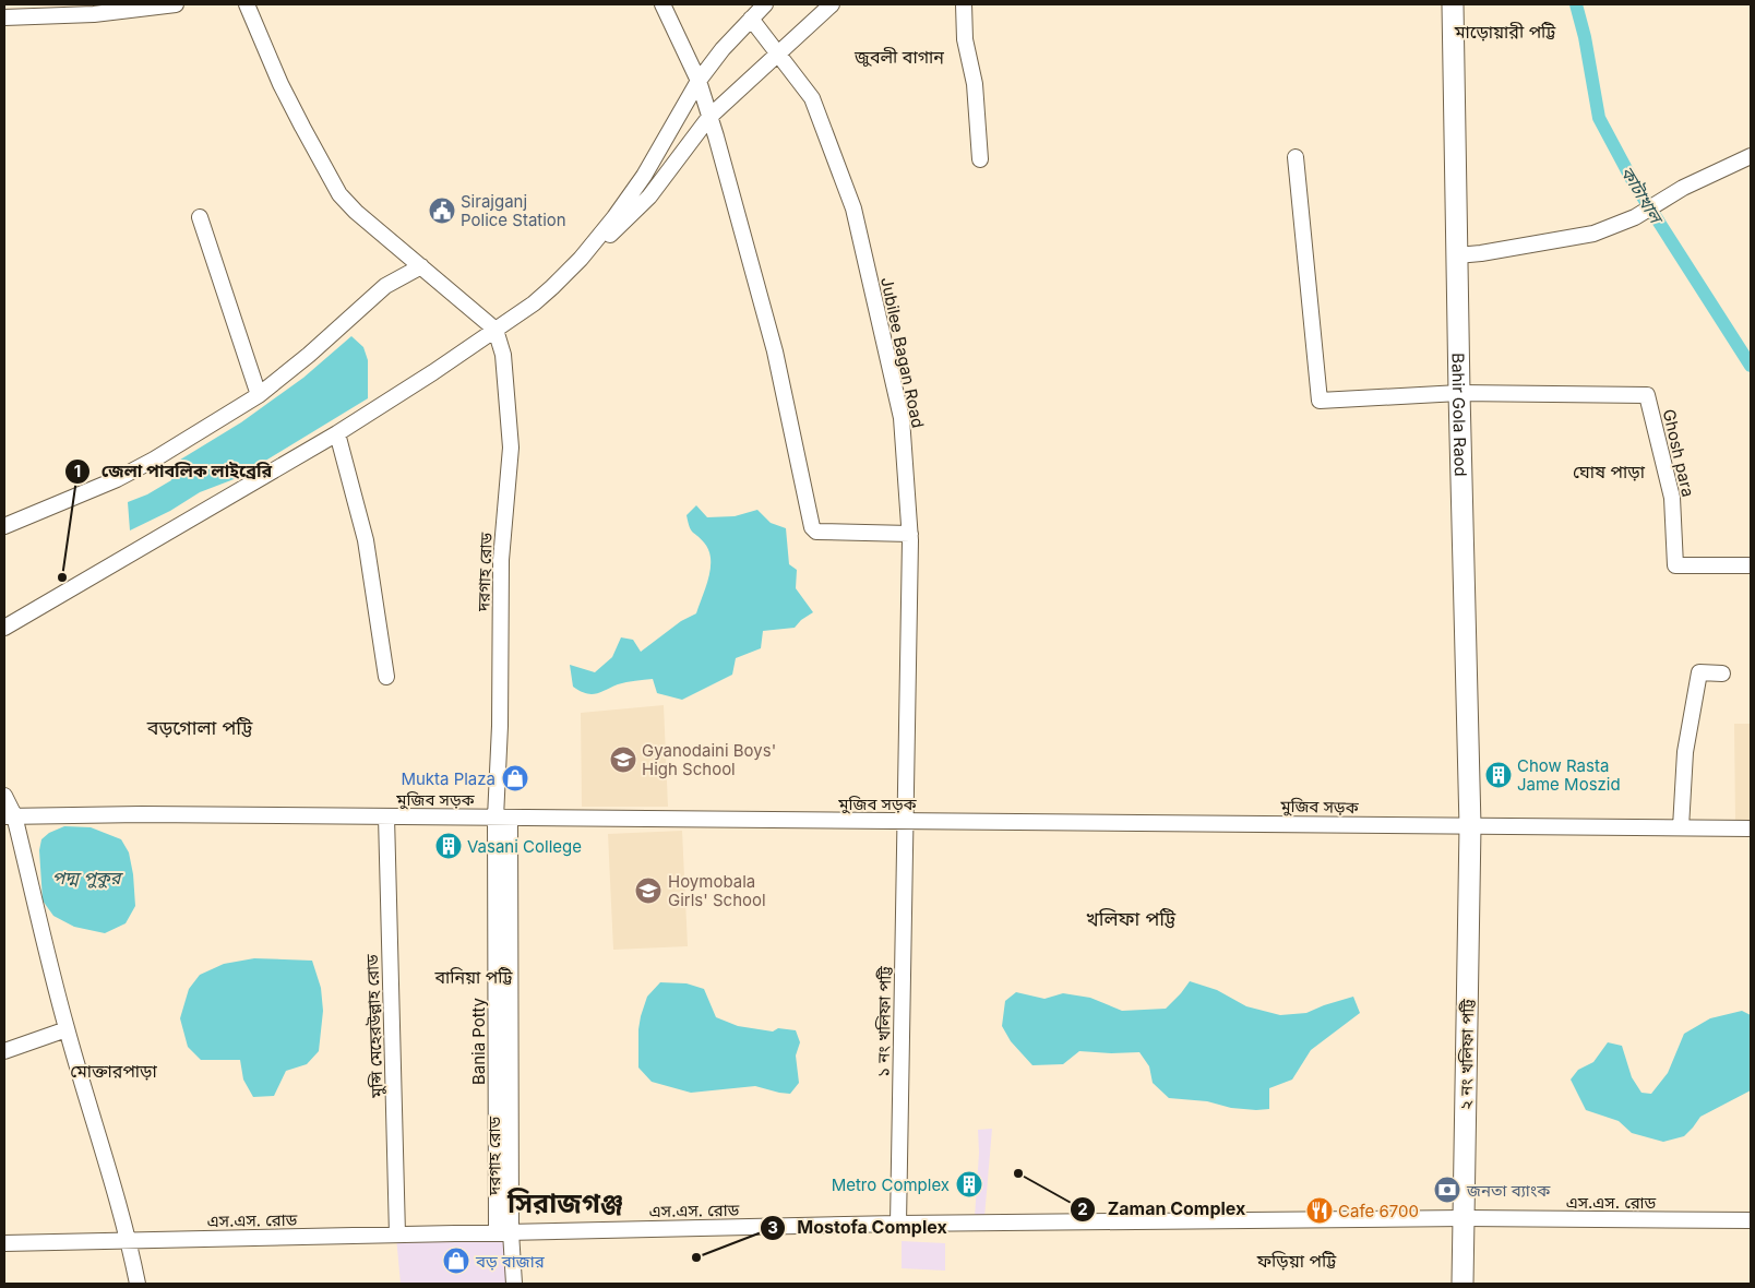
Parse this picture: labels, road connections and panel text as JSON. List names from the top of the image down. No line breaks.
{"streets":{"main road":["Bahir Gola Raod","২ নং খলিফা পট্টি"],"street":["Jubilee Bagan Road","Ghosh para","দরগাহ রোড","মুজিব সড়ক","১ নং খলিফা পট্টি","মুন্সি মেহেরউল্লাহ রোড","Bania Potty","এস.এস. রোড"]},"crossings":[["Jubilee Bagan Road","মুজিব সড়ক"],["Jubilee Bagan Road","১ নং খলিফা পট্টি"],["Bahir Gola Raod","Ghosh para"],["Bahir Gola Raod","মুজিব সড়ক"],["Bahir Gola Raod","২ নং খলিফা পট্টি"],["দরগাহ রোড","মুজিব সড়ক"],["দরগাহ রোড","Bania Potty"],["মুজিব সড়ক","১ নং খলিফা পট্টি"],["মুজিব সড়ক","মুন্সি মেহেরউল্লাহ রোড"],["মুজিব সড়ক","Bania Potty"],["মুজিব সড়ক","২ নং খলিফা পট্টি"],["১ নং খলিফা পট্টি","এস.এস. রোড"],["মুন্সি মেহেরউল্লাহ রোড","এস.এস. রোড"],["Bania Potty","এস.এস. রোড"],["২ নং খলিফা পট্টি","এস.এস. রোড"]],"districts":["মাড়োয়ারী পট্টি","জুবলী বাগান","ঘোষ পাড়া","বড়গোলা পট্টি","খলিফা পট্টি","বানিয়া পট্টি","মোক্তারপাড়া","সিরাজগঞ্জ","ফড়িয়া পট্টি"],"water":["কাটাখাল","পদ্ম পুকুর"],"places":{"public building":["Sirajganj Police Station"],"other":["জেলা পাবলিক লাইব্রেরি","Zaman Complex","Mostofa Complex"],"school or university":["Gyanodaini Boys' High School","Hoymobala Girls' School"],"building":["Chow Rasta Jame Moszid","Vasani College","Metro Complex"],"shop":["Mukta Plaza","বড় বাজার"],"bank":["জনতা ব্যাংক"],"restaurant":["Cafe 6700"]}}
